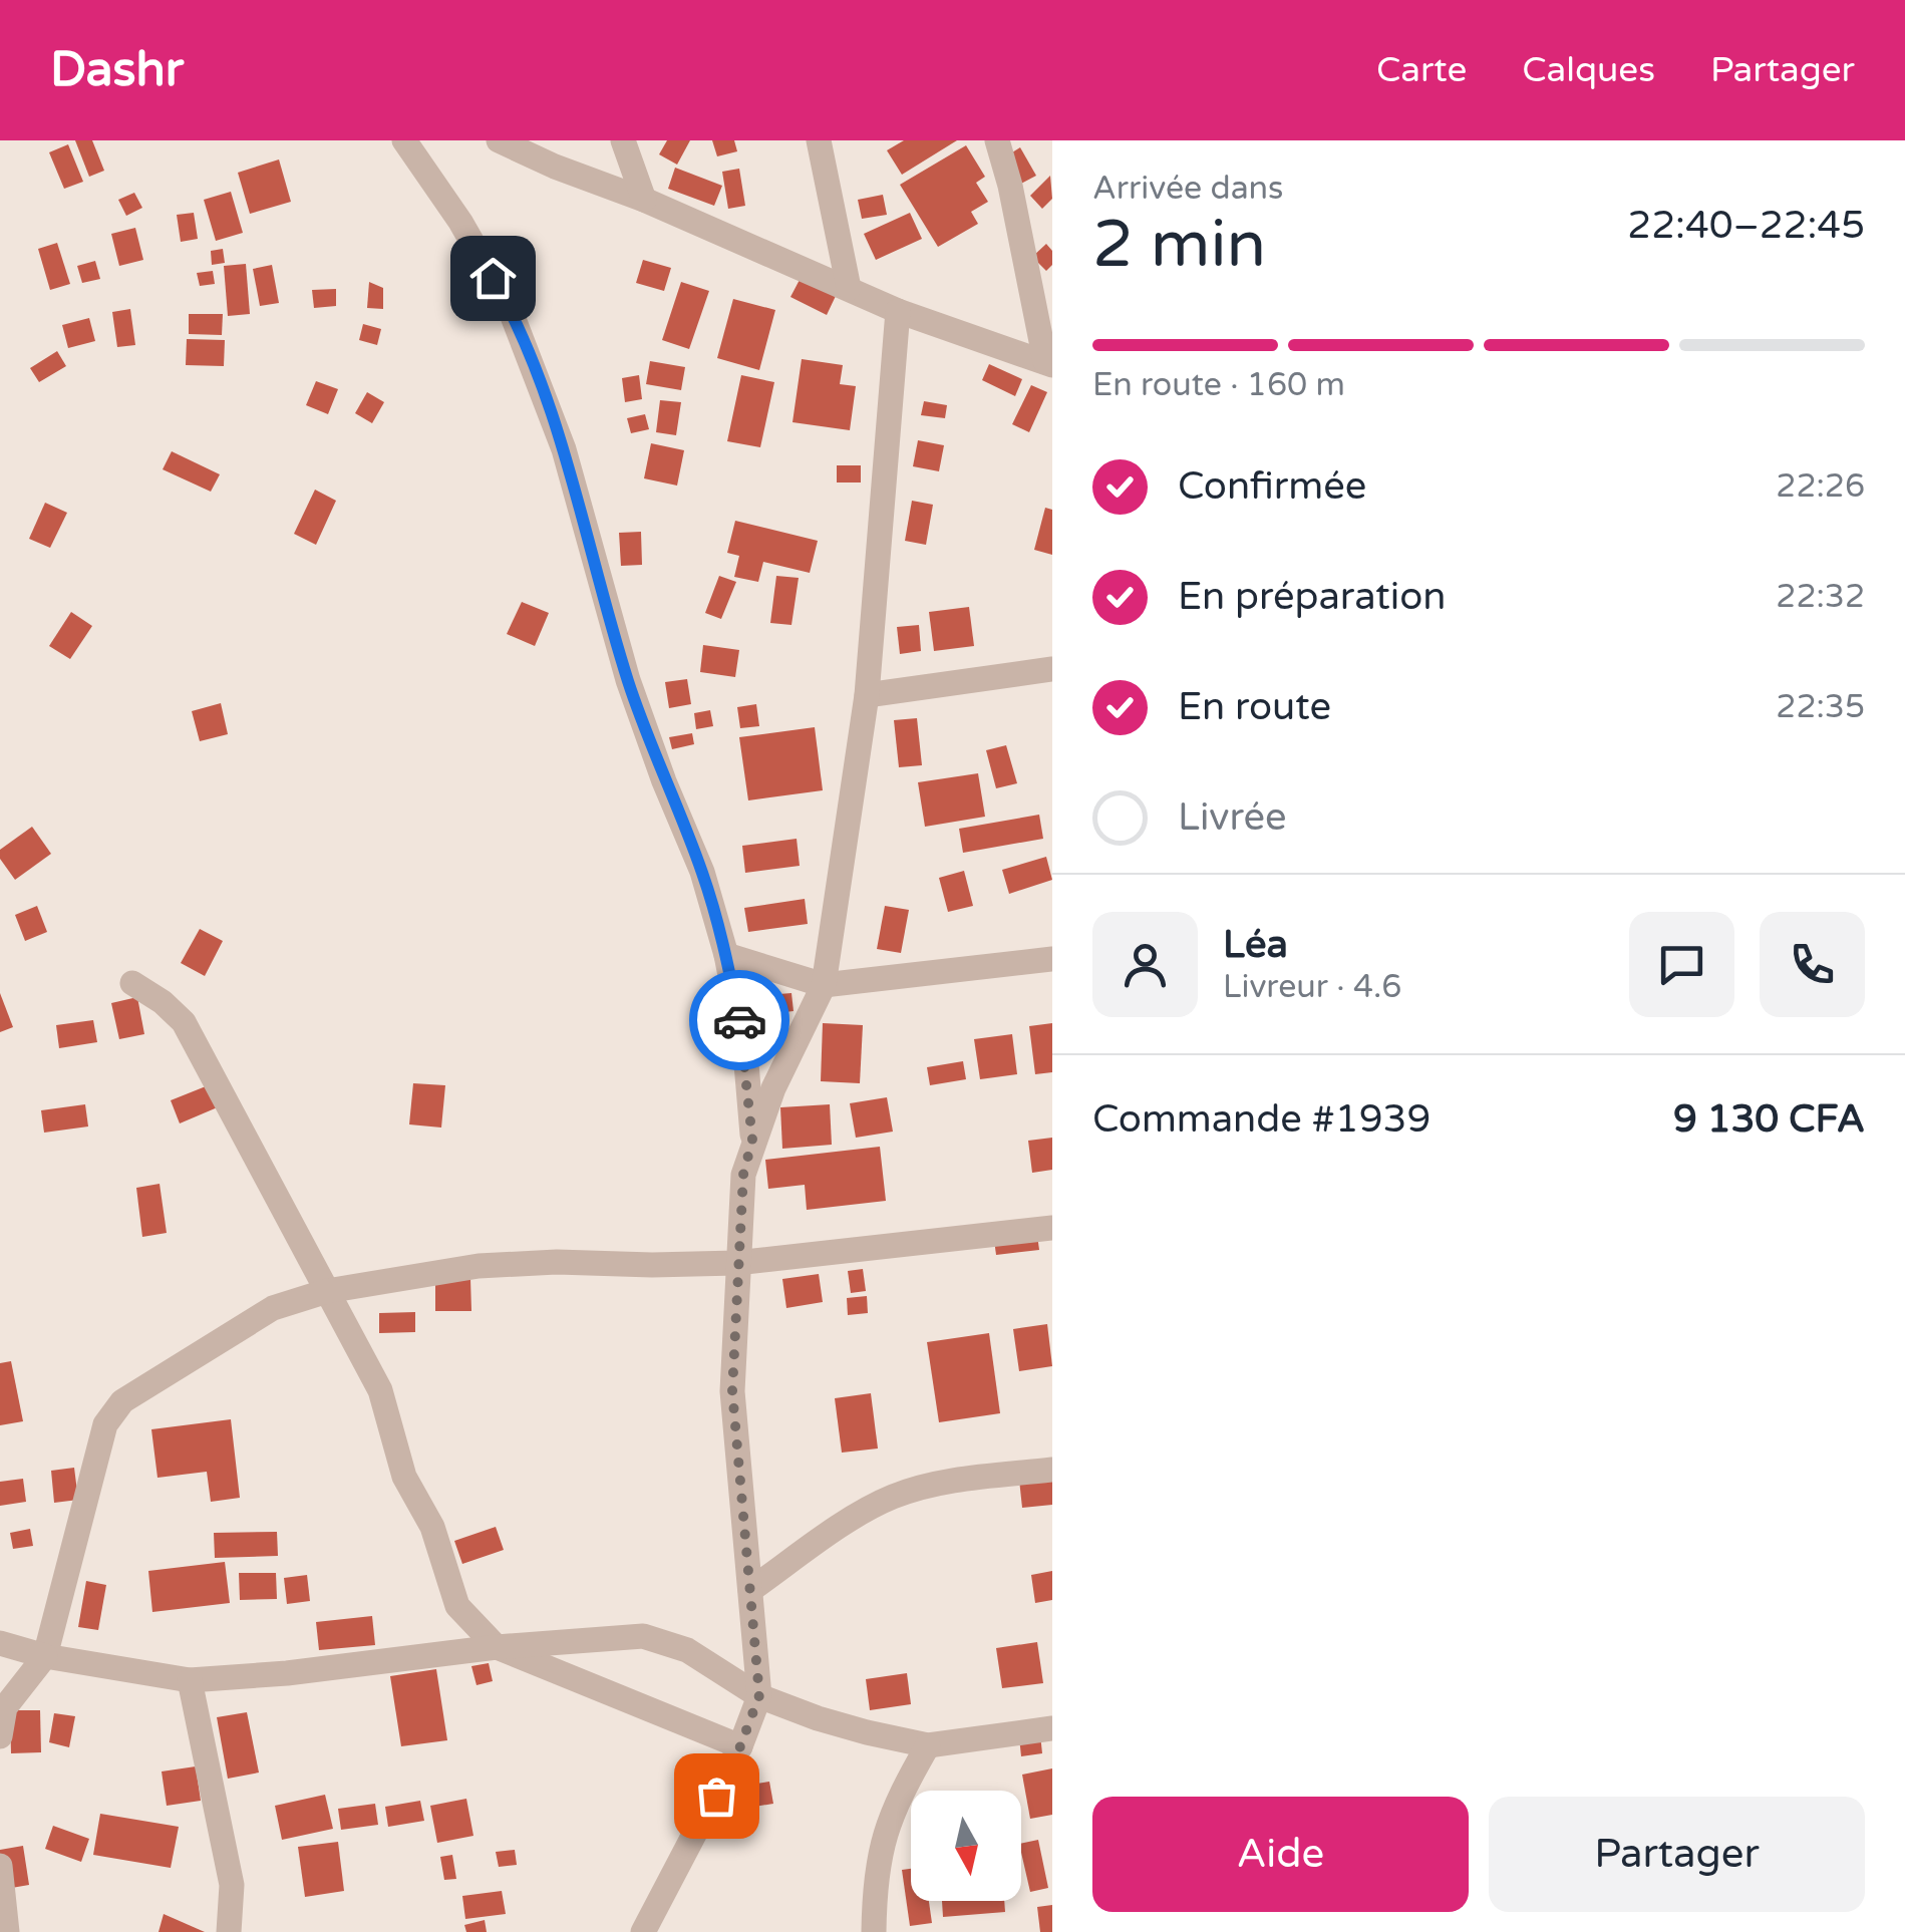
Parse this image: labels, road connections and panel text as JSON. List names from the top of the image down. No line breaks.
{"north":"bottom","page":{"header":"Dashr","nav":["Carte","Calques","Partager"],"heading":["2 min","Arrivée dans","22:40–22:45"],"panel":["Léa","Livreur · 4.6","Commande #1939","9 130 CFA"],"bar":"En route · 160 m","list":[["Confirmée","22:26"],["En préparation","22:32"],["En route","22:35"],"Livrée"],"buttons":["Aide","Partager"]}}
